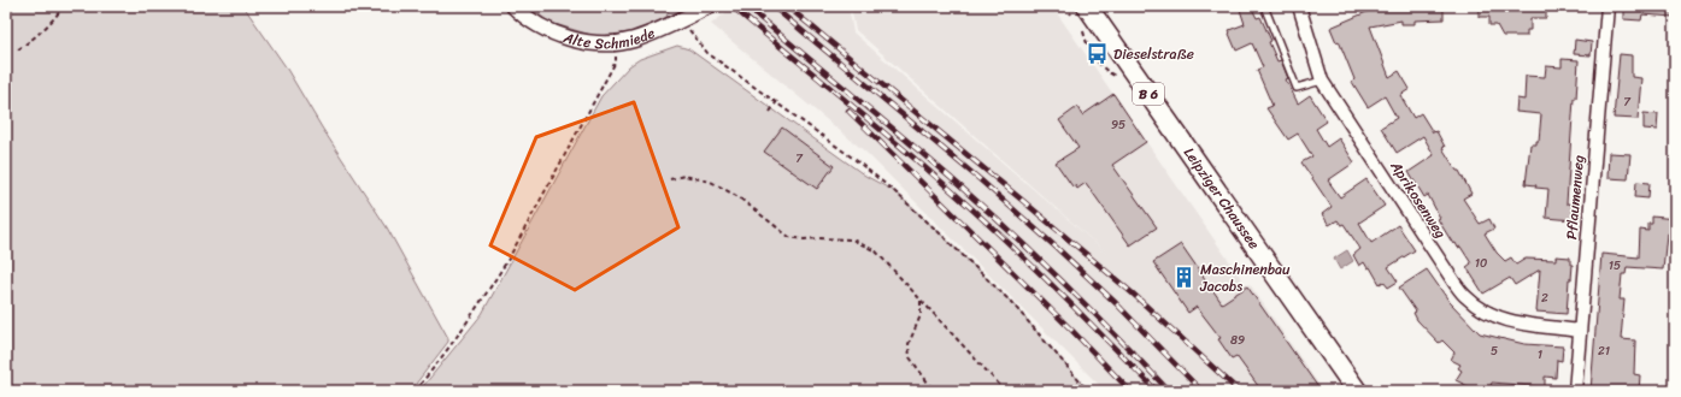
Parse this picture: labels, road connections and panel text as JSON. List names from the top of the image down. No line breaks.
{"streets":{"main road":["B 6","Leipziger Chaussee"],"street":["Alte Schmiede","Pflaumenweg","Aprikosenweg"]},"crossings":[["Pflaumenweg","Aprikosenweg"]],"places":{"bus stop":["Dieselstraße"],"building":["Maschinenbau Jacobs"]},"house_numbers":["7","95","7","10","15","2","89","5","21","1"]}
